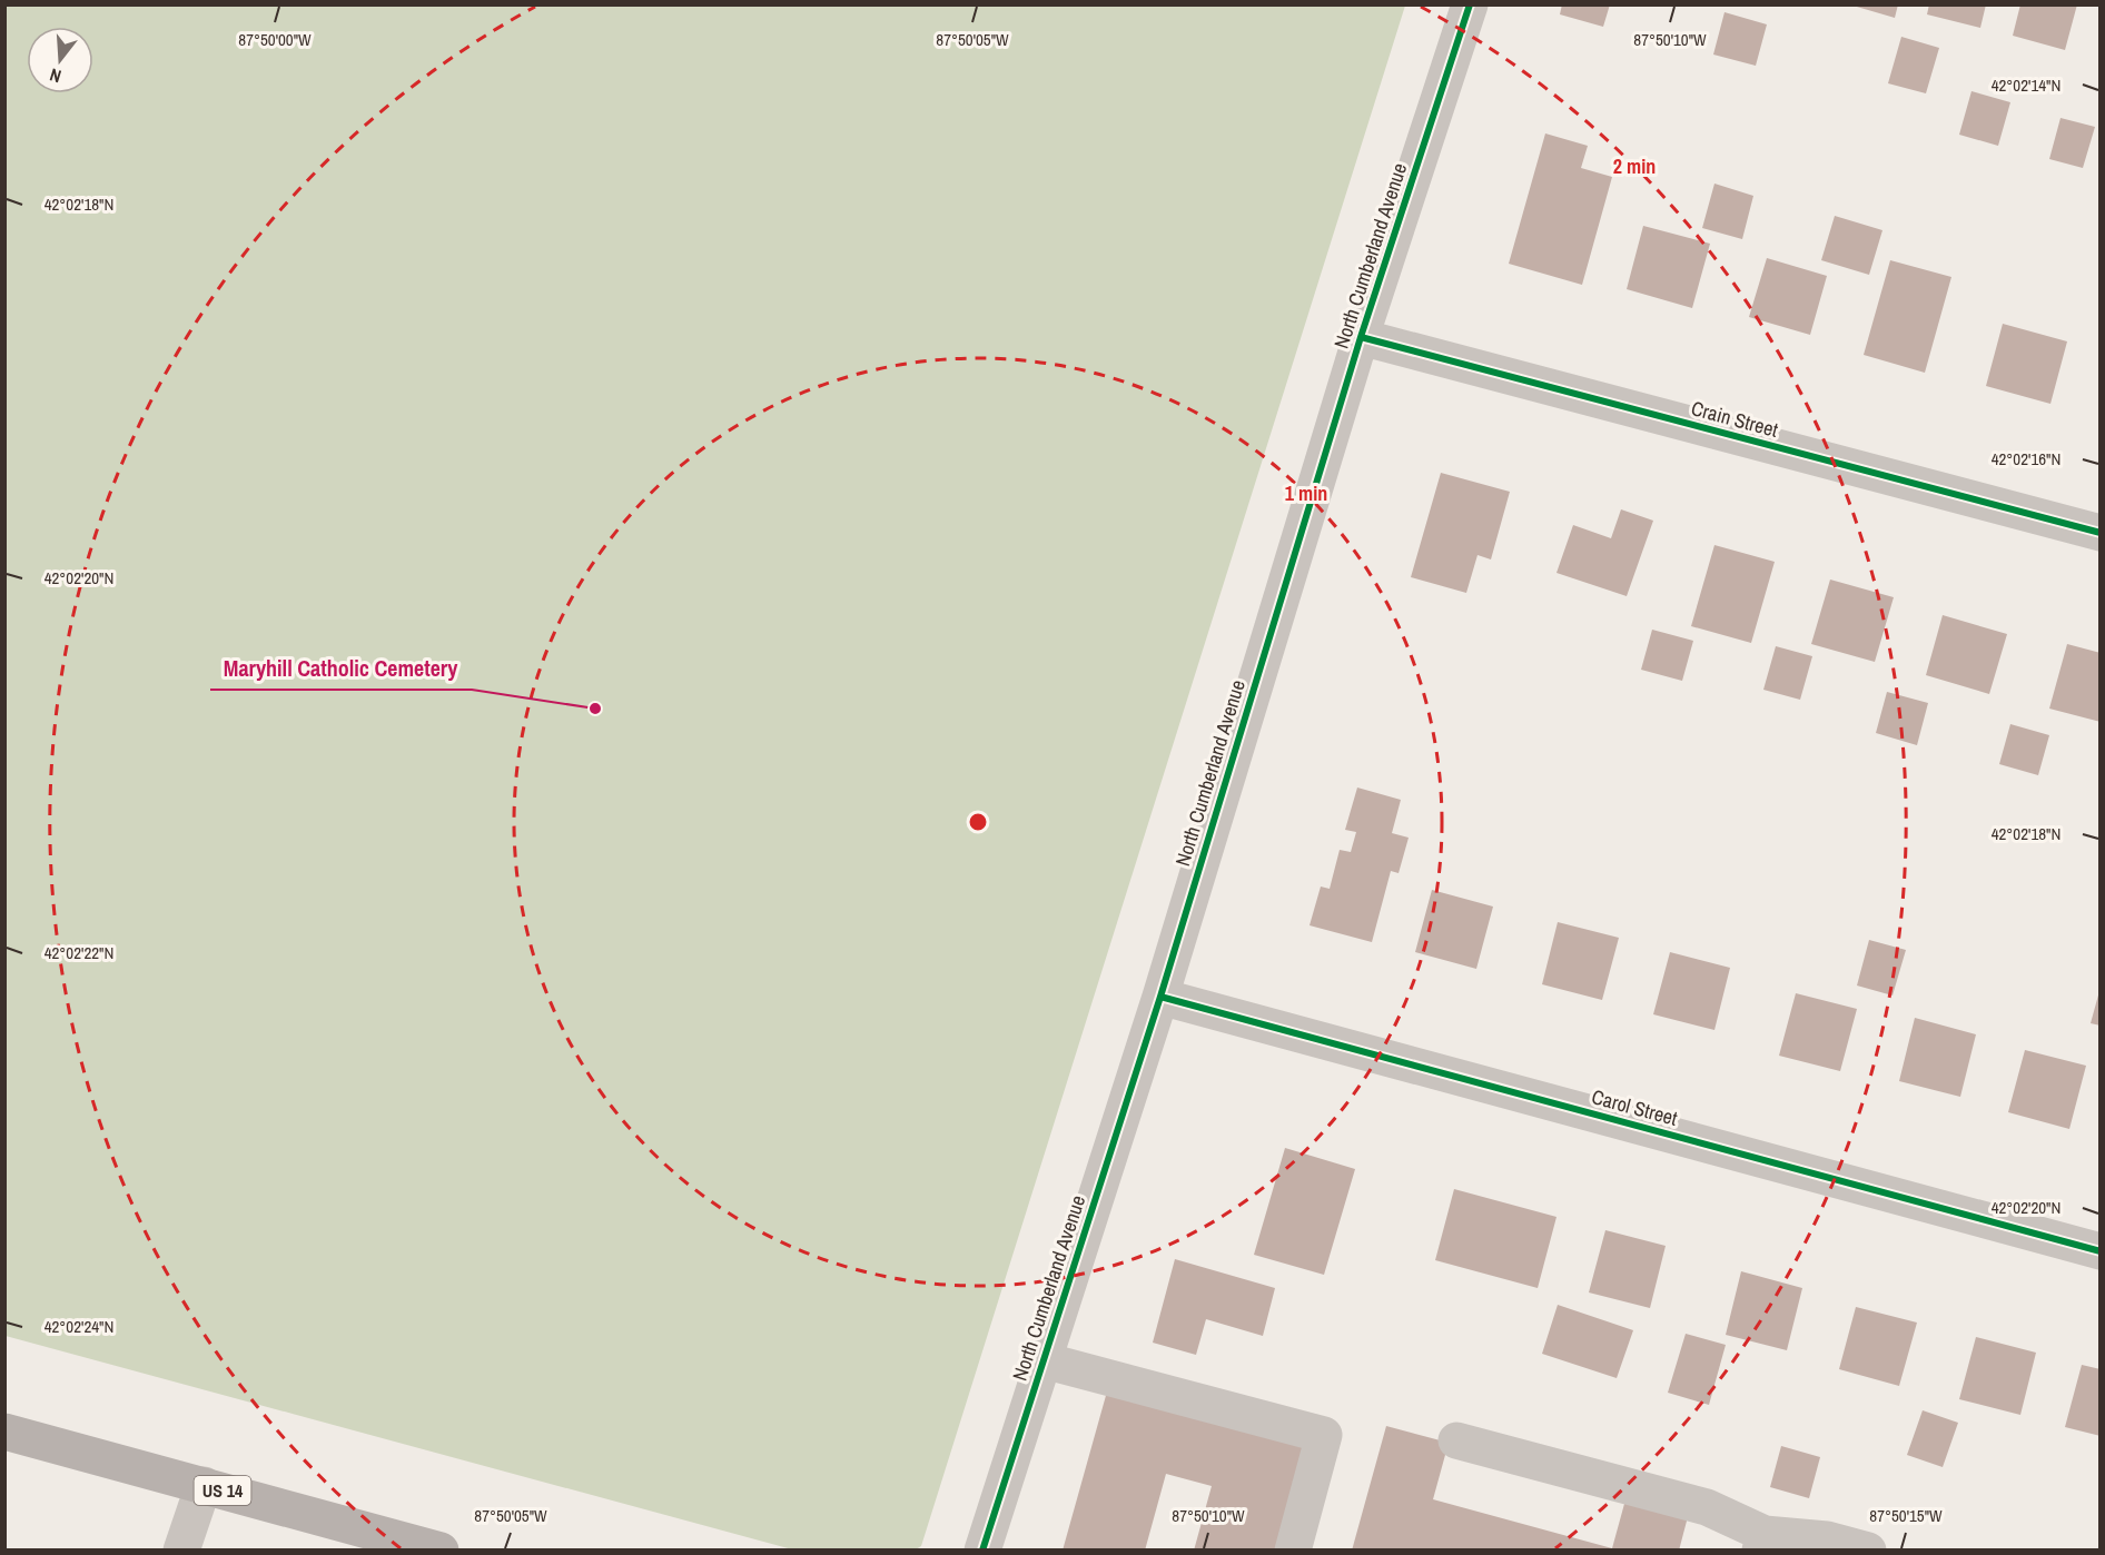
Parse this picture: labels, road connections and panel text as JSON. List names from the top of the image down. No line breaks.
{"streets":{"main road":["US 14"],"street":["North Cumberland Avenue","Crain Street","Carol Street"]},"crossings":[["North Cumberland Avenue","Crain Street"],["North Cumberland Avenue","Carol Street"]],"places":["Maryhill Catholic Cemetery"],"north":"bottom","coordinates":["87°50'00\"W","87°50'05\"W","87°50'10\"W","42°02'14\"N","42°02'18\"N","42°02'16\"N","42°02'20\"N","42°02'22\"N","42°02'24\"N","87°50'15\"W"],"rings":["2 min","1 min"]}
